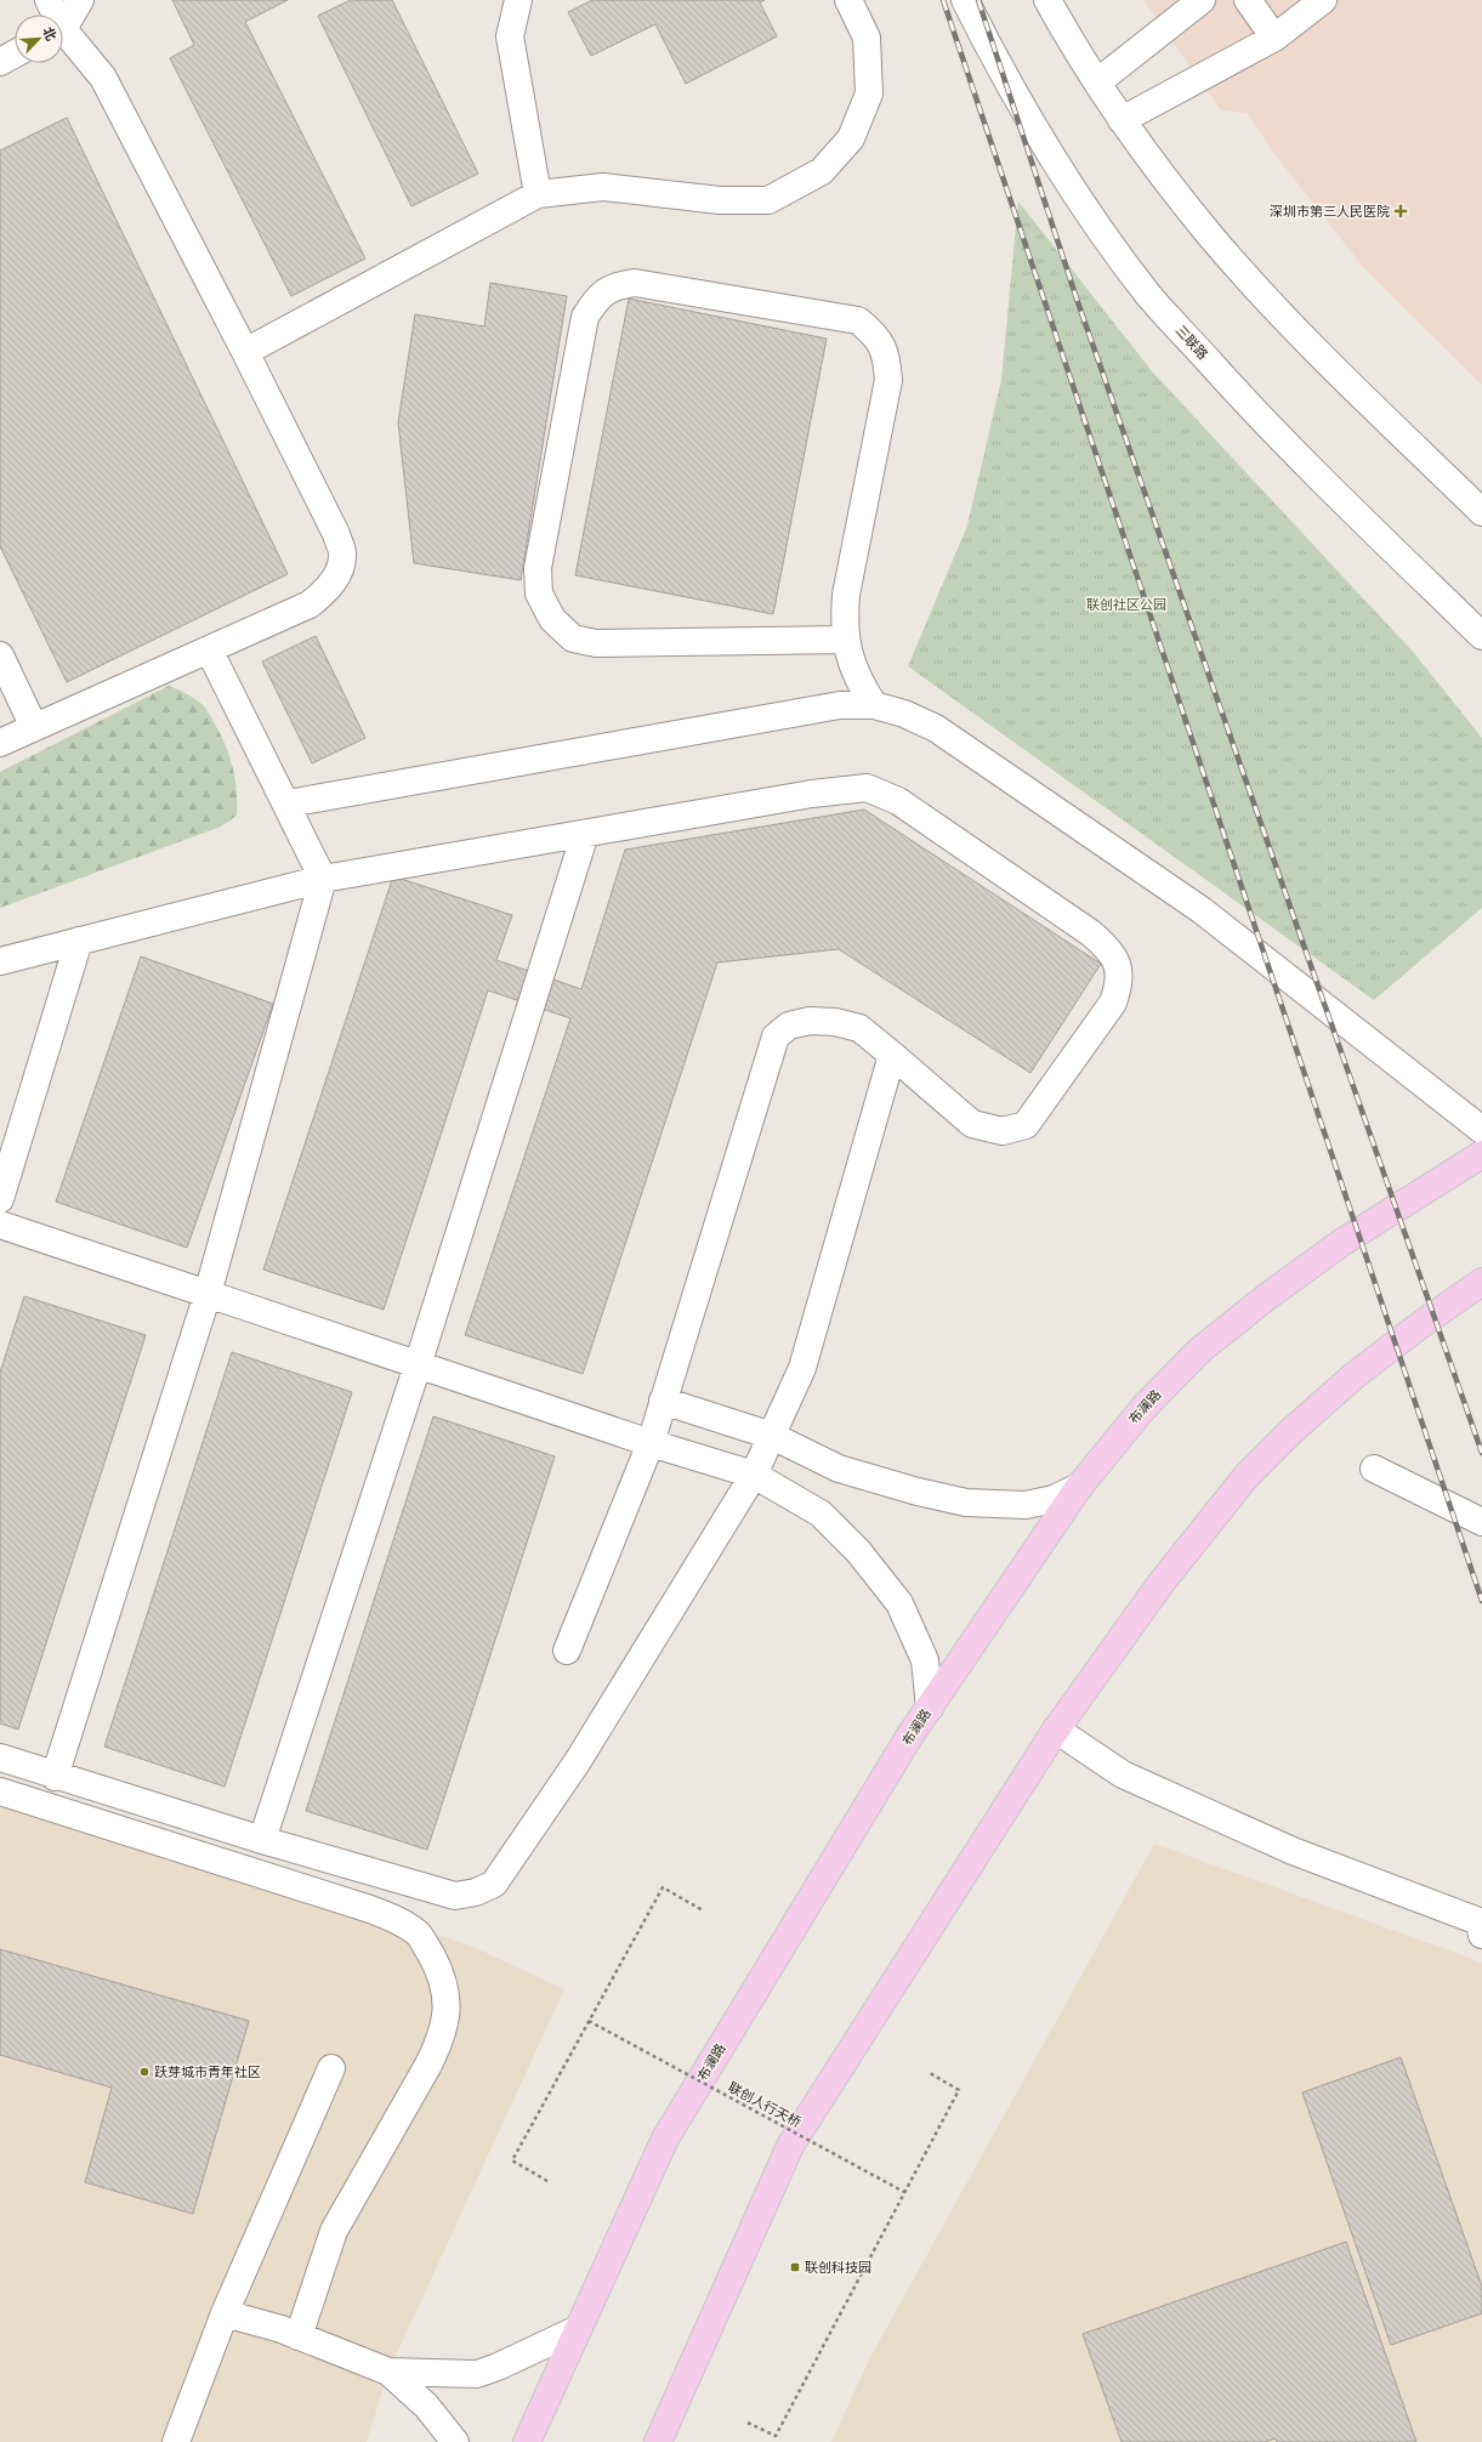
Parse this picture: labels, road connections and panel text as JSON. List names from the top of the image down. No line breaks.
{"streets":{"main road":["布澜路"],"street":["三联路"],"path":["联创人行天桥"]},"parks":["联创社区公园"],"places":{"health":["深圳市第三人民医院"],"other":["跃芽城市青年社区"],"transit":["联创科技园"]},"north":"top right"}
